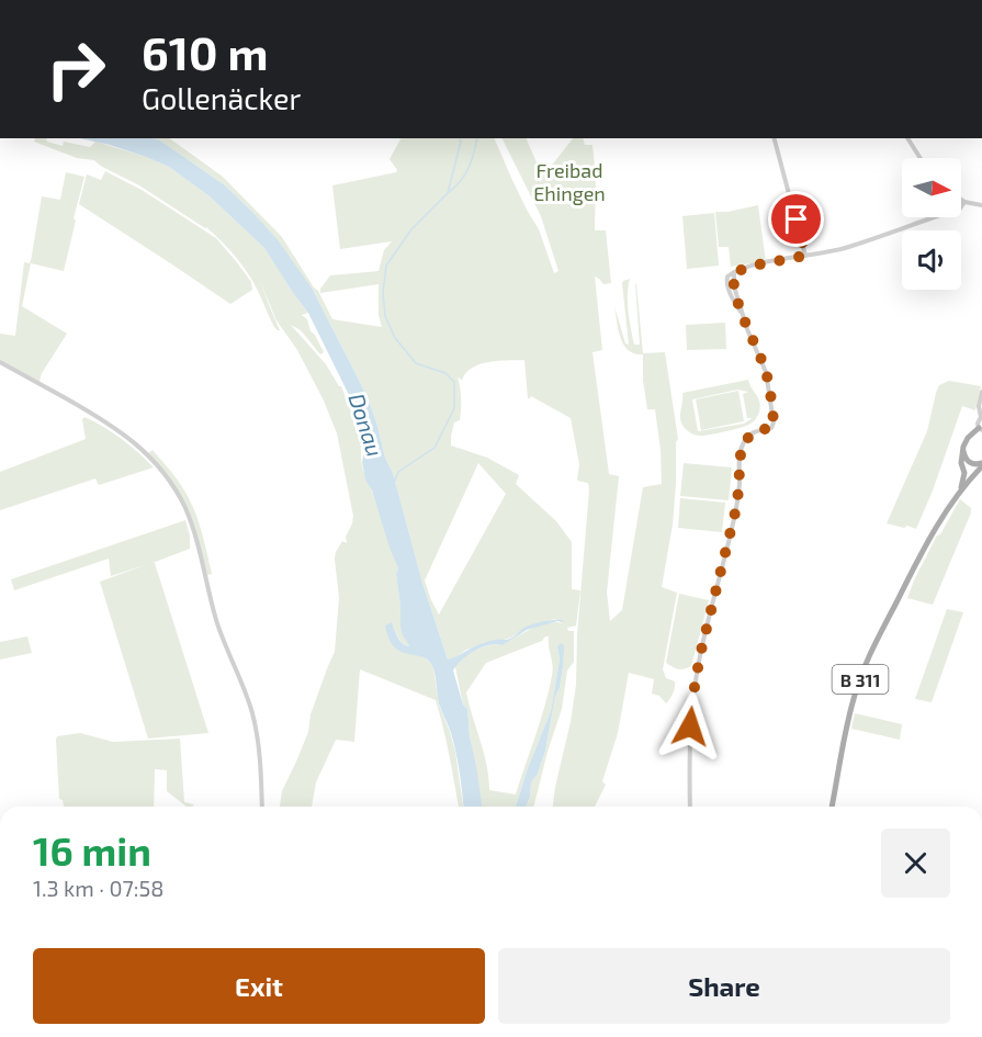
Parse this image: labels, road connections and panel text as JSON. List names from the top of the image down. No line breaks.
{"streets":{"main road":["B 311"]},"water":["Donau"],"parks":["Freibad Ehingen"],"north":"right","page":{"turn":["610 m","Gollenäcker"],"heading":["16 min","1.3 km · 07:58"],"buttons":["Exit","Share"]}}
